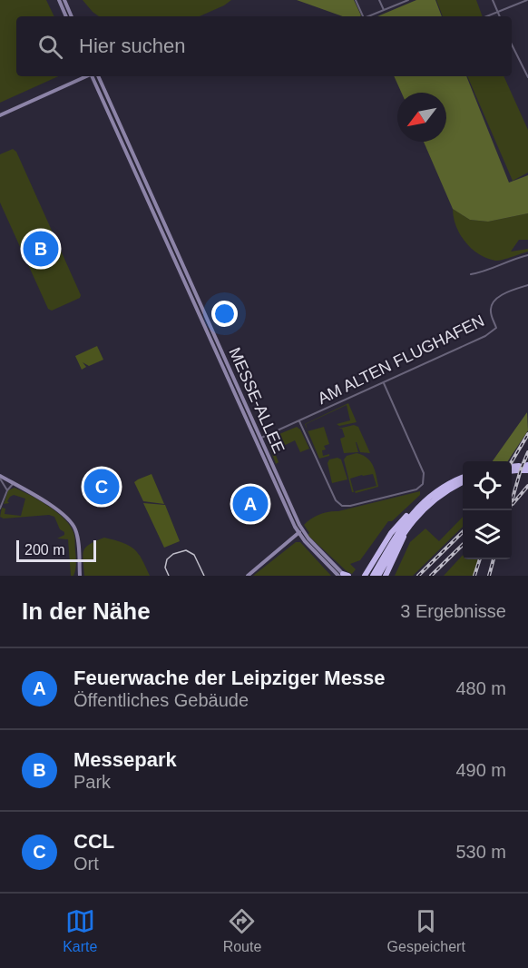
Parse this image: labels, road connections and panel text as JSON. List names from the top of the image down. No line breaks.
{"streets":{"main road":["MESSE-ALLEE"],"street":["AM ALTEN FLUGHAFEN"]},"crossings":[["AM ALTEN FLUGHAFEN","MESSE-ALLEE"]],"scale_bar":"200 m","north":"bottom left","page":{"search":"Hier suchen","pins":["B","C","A"],"scale":"200 m","heading":["In der Nähe","3 Ergebnisse"],"list":[{"mark":"A","name":"Feuerwache der Leipziger Messe","note":"Öffentliches Gebäude","value":"480 m"},{"mark":"B","name":"Messepark","note":"Park","value":"490 m"},{"mark":"C","name":"CCL","note":"Ort","value":"530 m"}],"nav":["Karte","Route","Gespeichert"]}}
